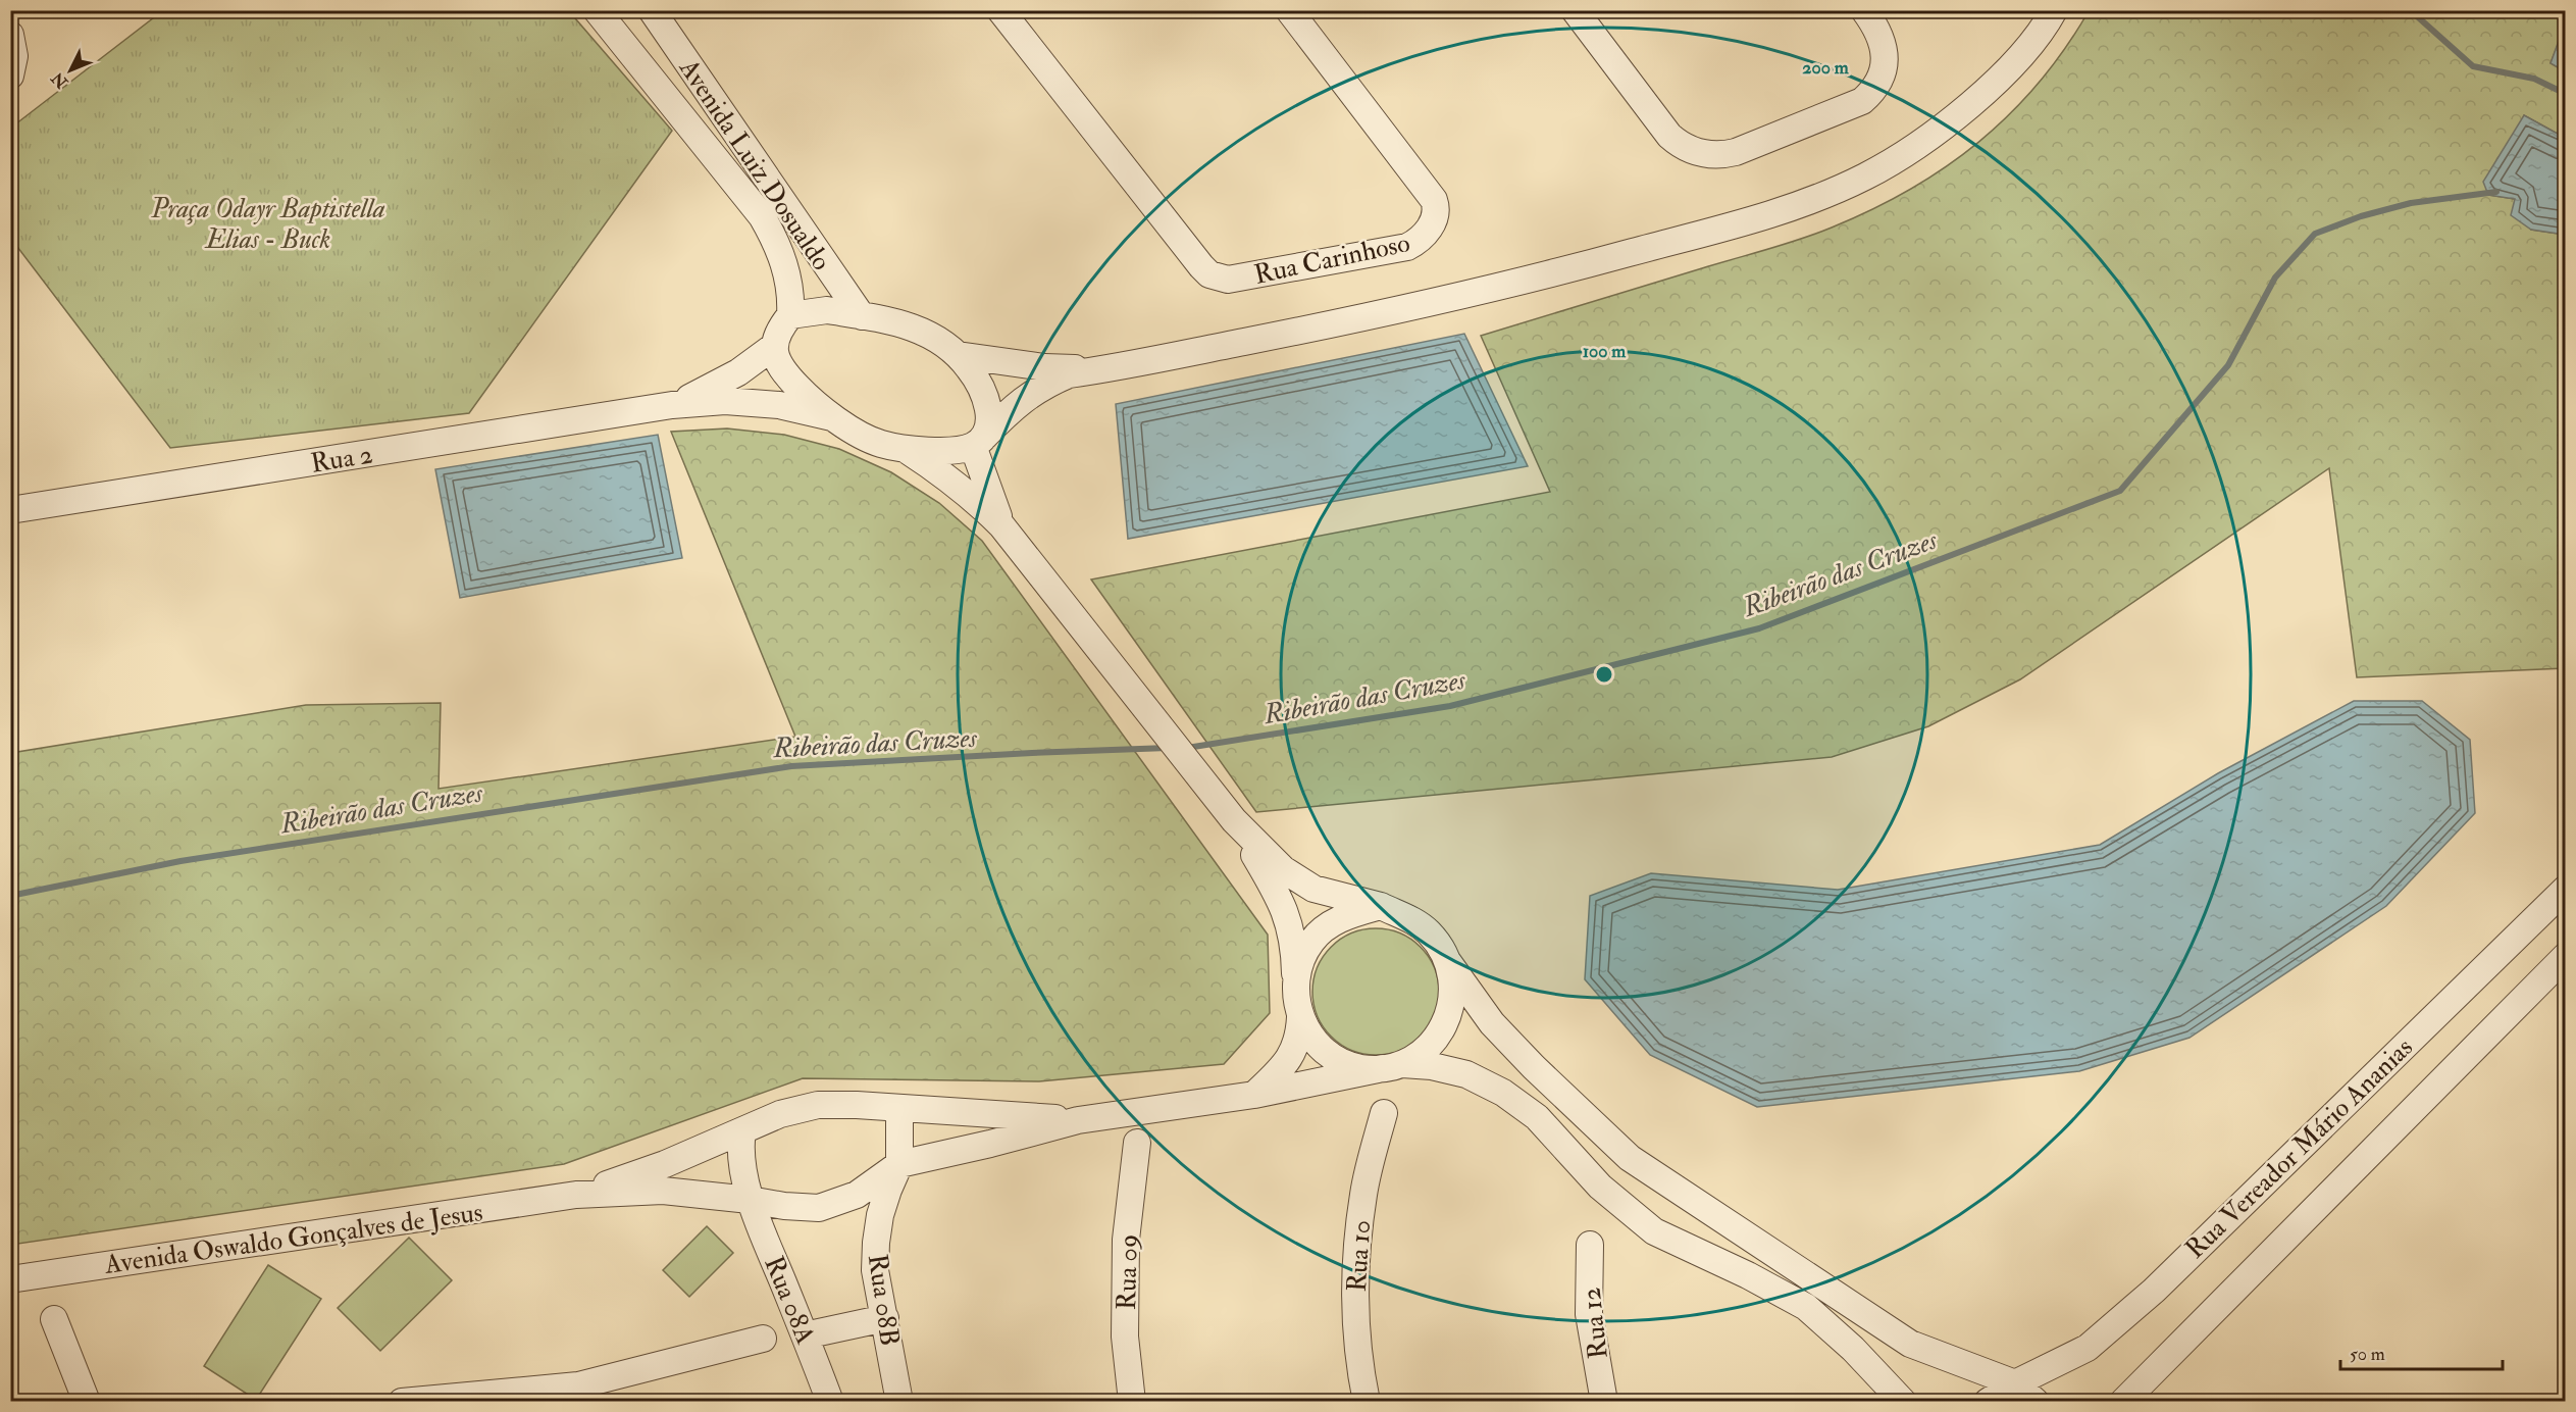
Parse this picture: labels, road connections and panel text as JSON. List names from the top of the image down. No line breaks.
{"streets":{"street":["Avenida Luiz Dosualdo","Rua Carinhoso","Rua 2","Rua Vereador Mário Ananias","Avenida Oswaldo Gonçalves de Jesus","Rua 10","Rua 09","Rua 08A","Rua 08B","Rua 12"]},"crossings":[["Avenida Oswaldo Gonçalves de Jesus","Rua 08A"],["Avenida Oswaldo Gonçalves de Jesus","Rua 08B"]],"water":["Ribeirão das Cruzes"],"parks":["Praça Odayr Baptistella Elias - Buck"],"scale_bar":"50 m","north":"bottom left","rings":["200 m","100 m"]}
